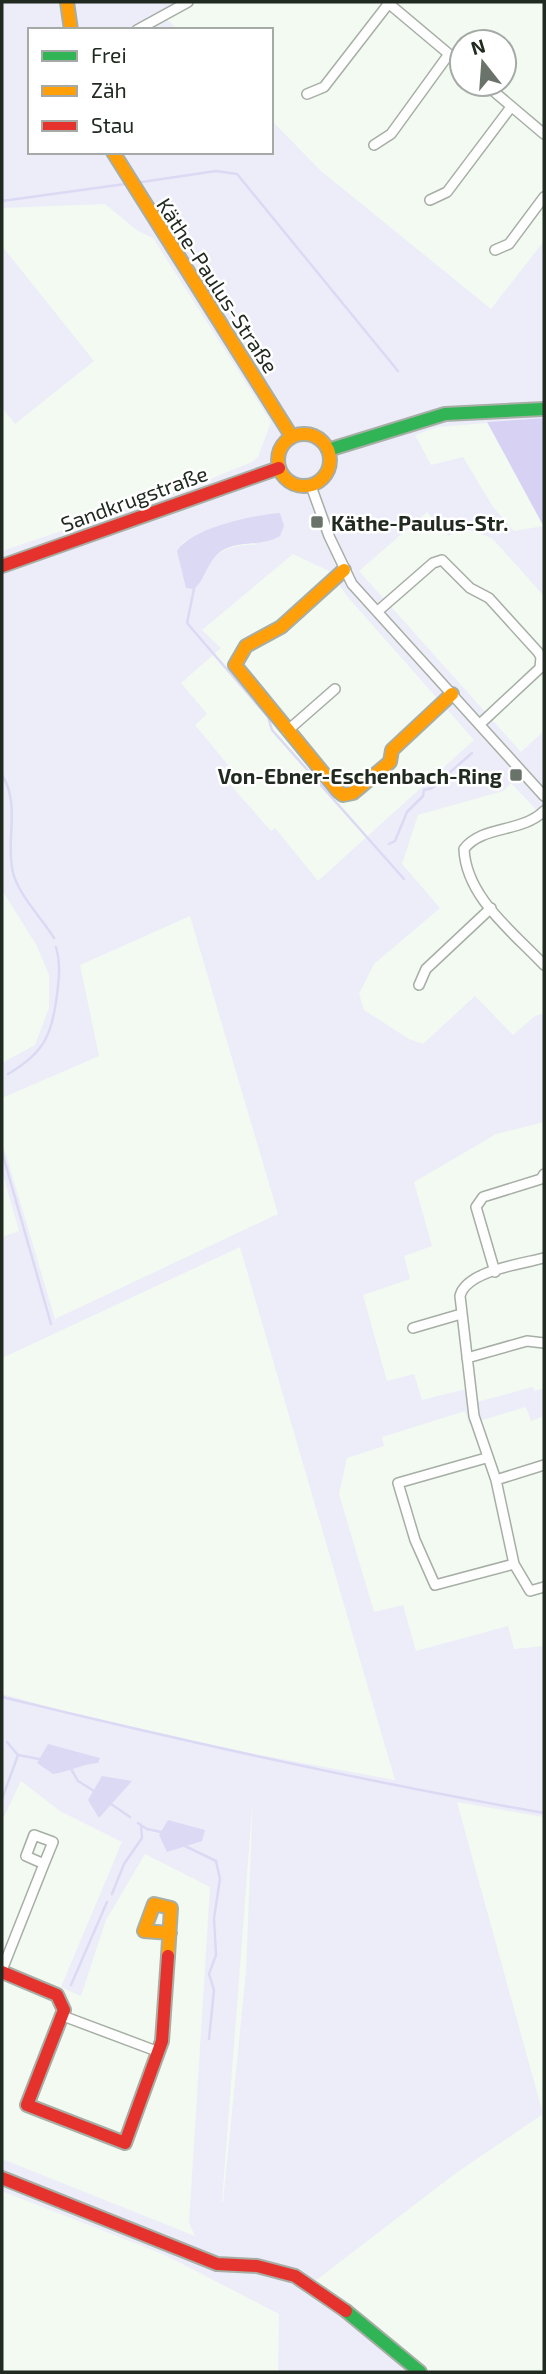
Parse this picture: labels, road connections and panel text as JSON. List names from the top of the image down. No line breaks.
{"streets":{"street":["Käthe-Paulus-Straße","Sandkrugstraße"]},"crossings":[["Käthe-Paulus-Straße","Sandkrugstraße"]],"places":{"transit":["Käthe-Paulus-Str.","Von-Ebner-Eschenbach-Ring"]},"legend":["Frei","Zäh","Stau"],"north":"top"}
